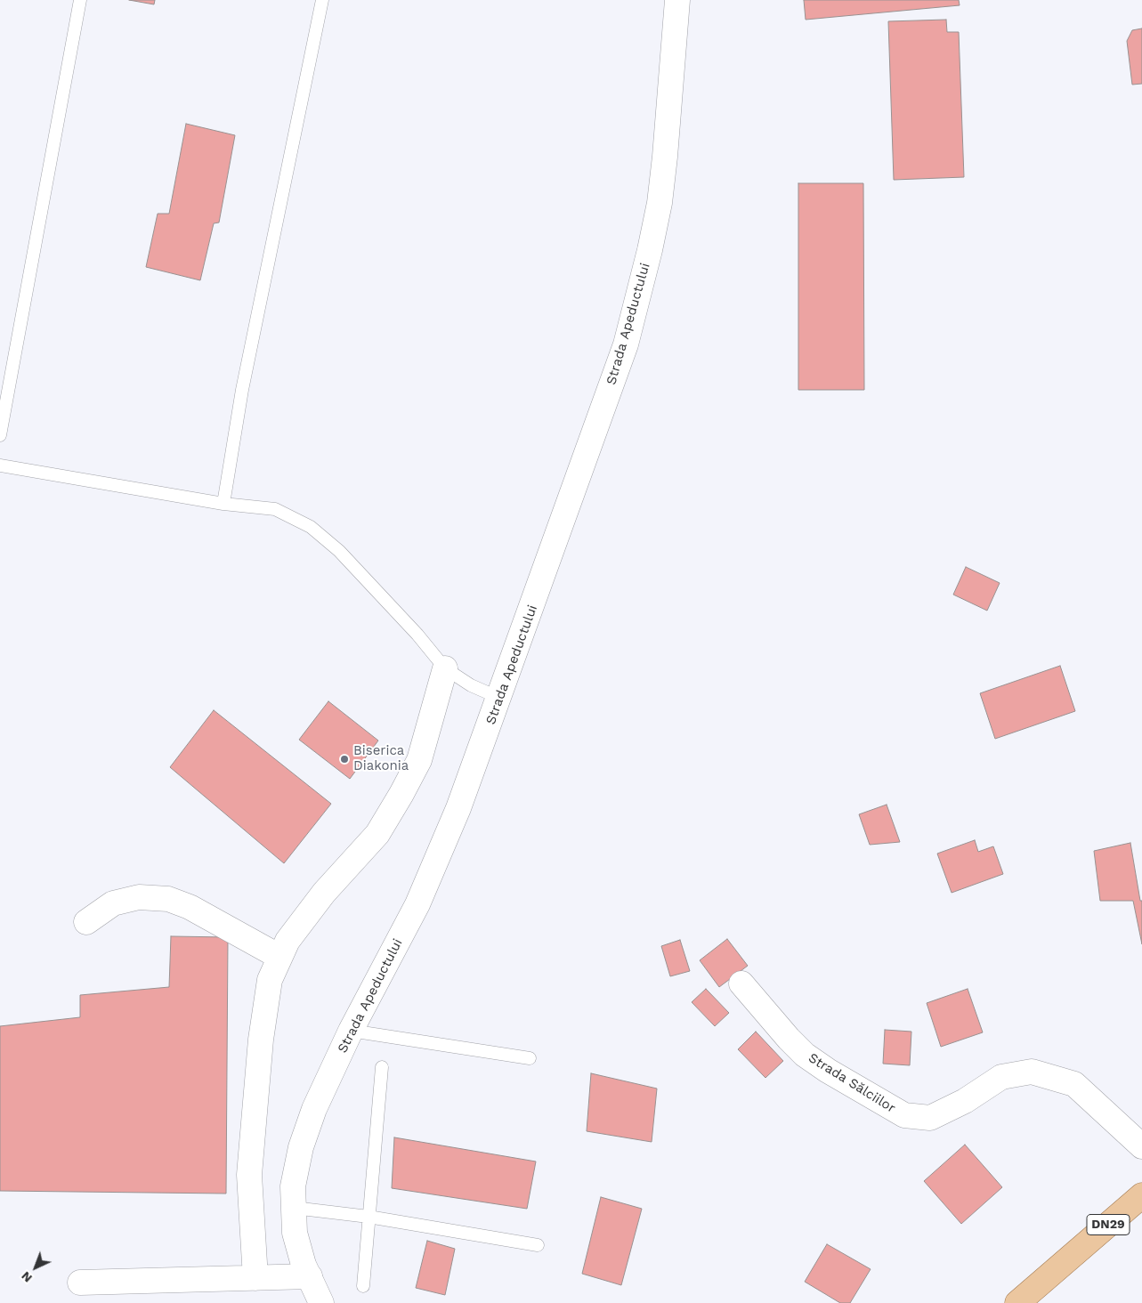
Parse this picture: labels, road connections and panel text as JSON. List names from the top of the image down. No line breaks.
{"streets":{"main road":["DN29"],"street":["Strada Apeductului","Strada Sălciilor"]},"places":["Biserica Diakonia"],"north":"bottom left"}
